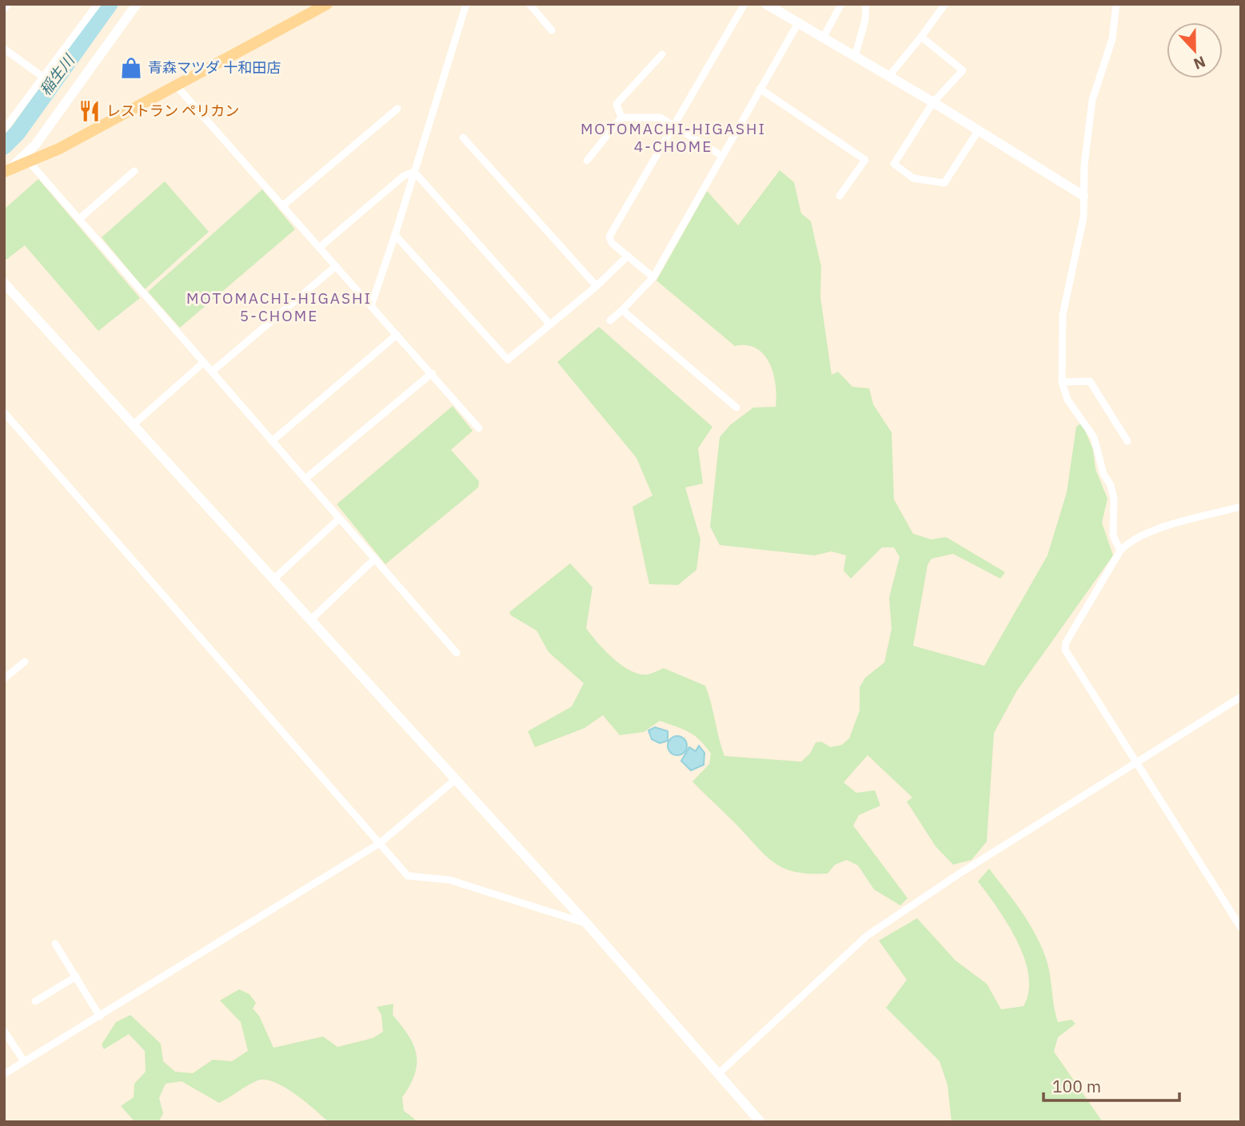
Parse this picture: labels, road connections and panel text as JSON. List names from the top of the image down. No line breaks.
{"districts":["MOTOMACHI-HIGASHI 4-CHOME","MOTOMACHI-HIGASHI 5-CHOME"],"water":["稲生川"],"places":{"shop":["青森マツダ 十和田店"],"restaurant":["レストラン ペリカン"]},"scale_bar":"100 m","north":"bottom"}
